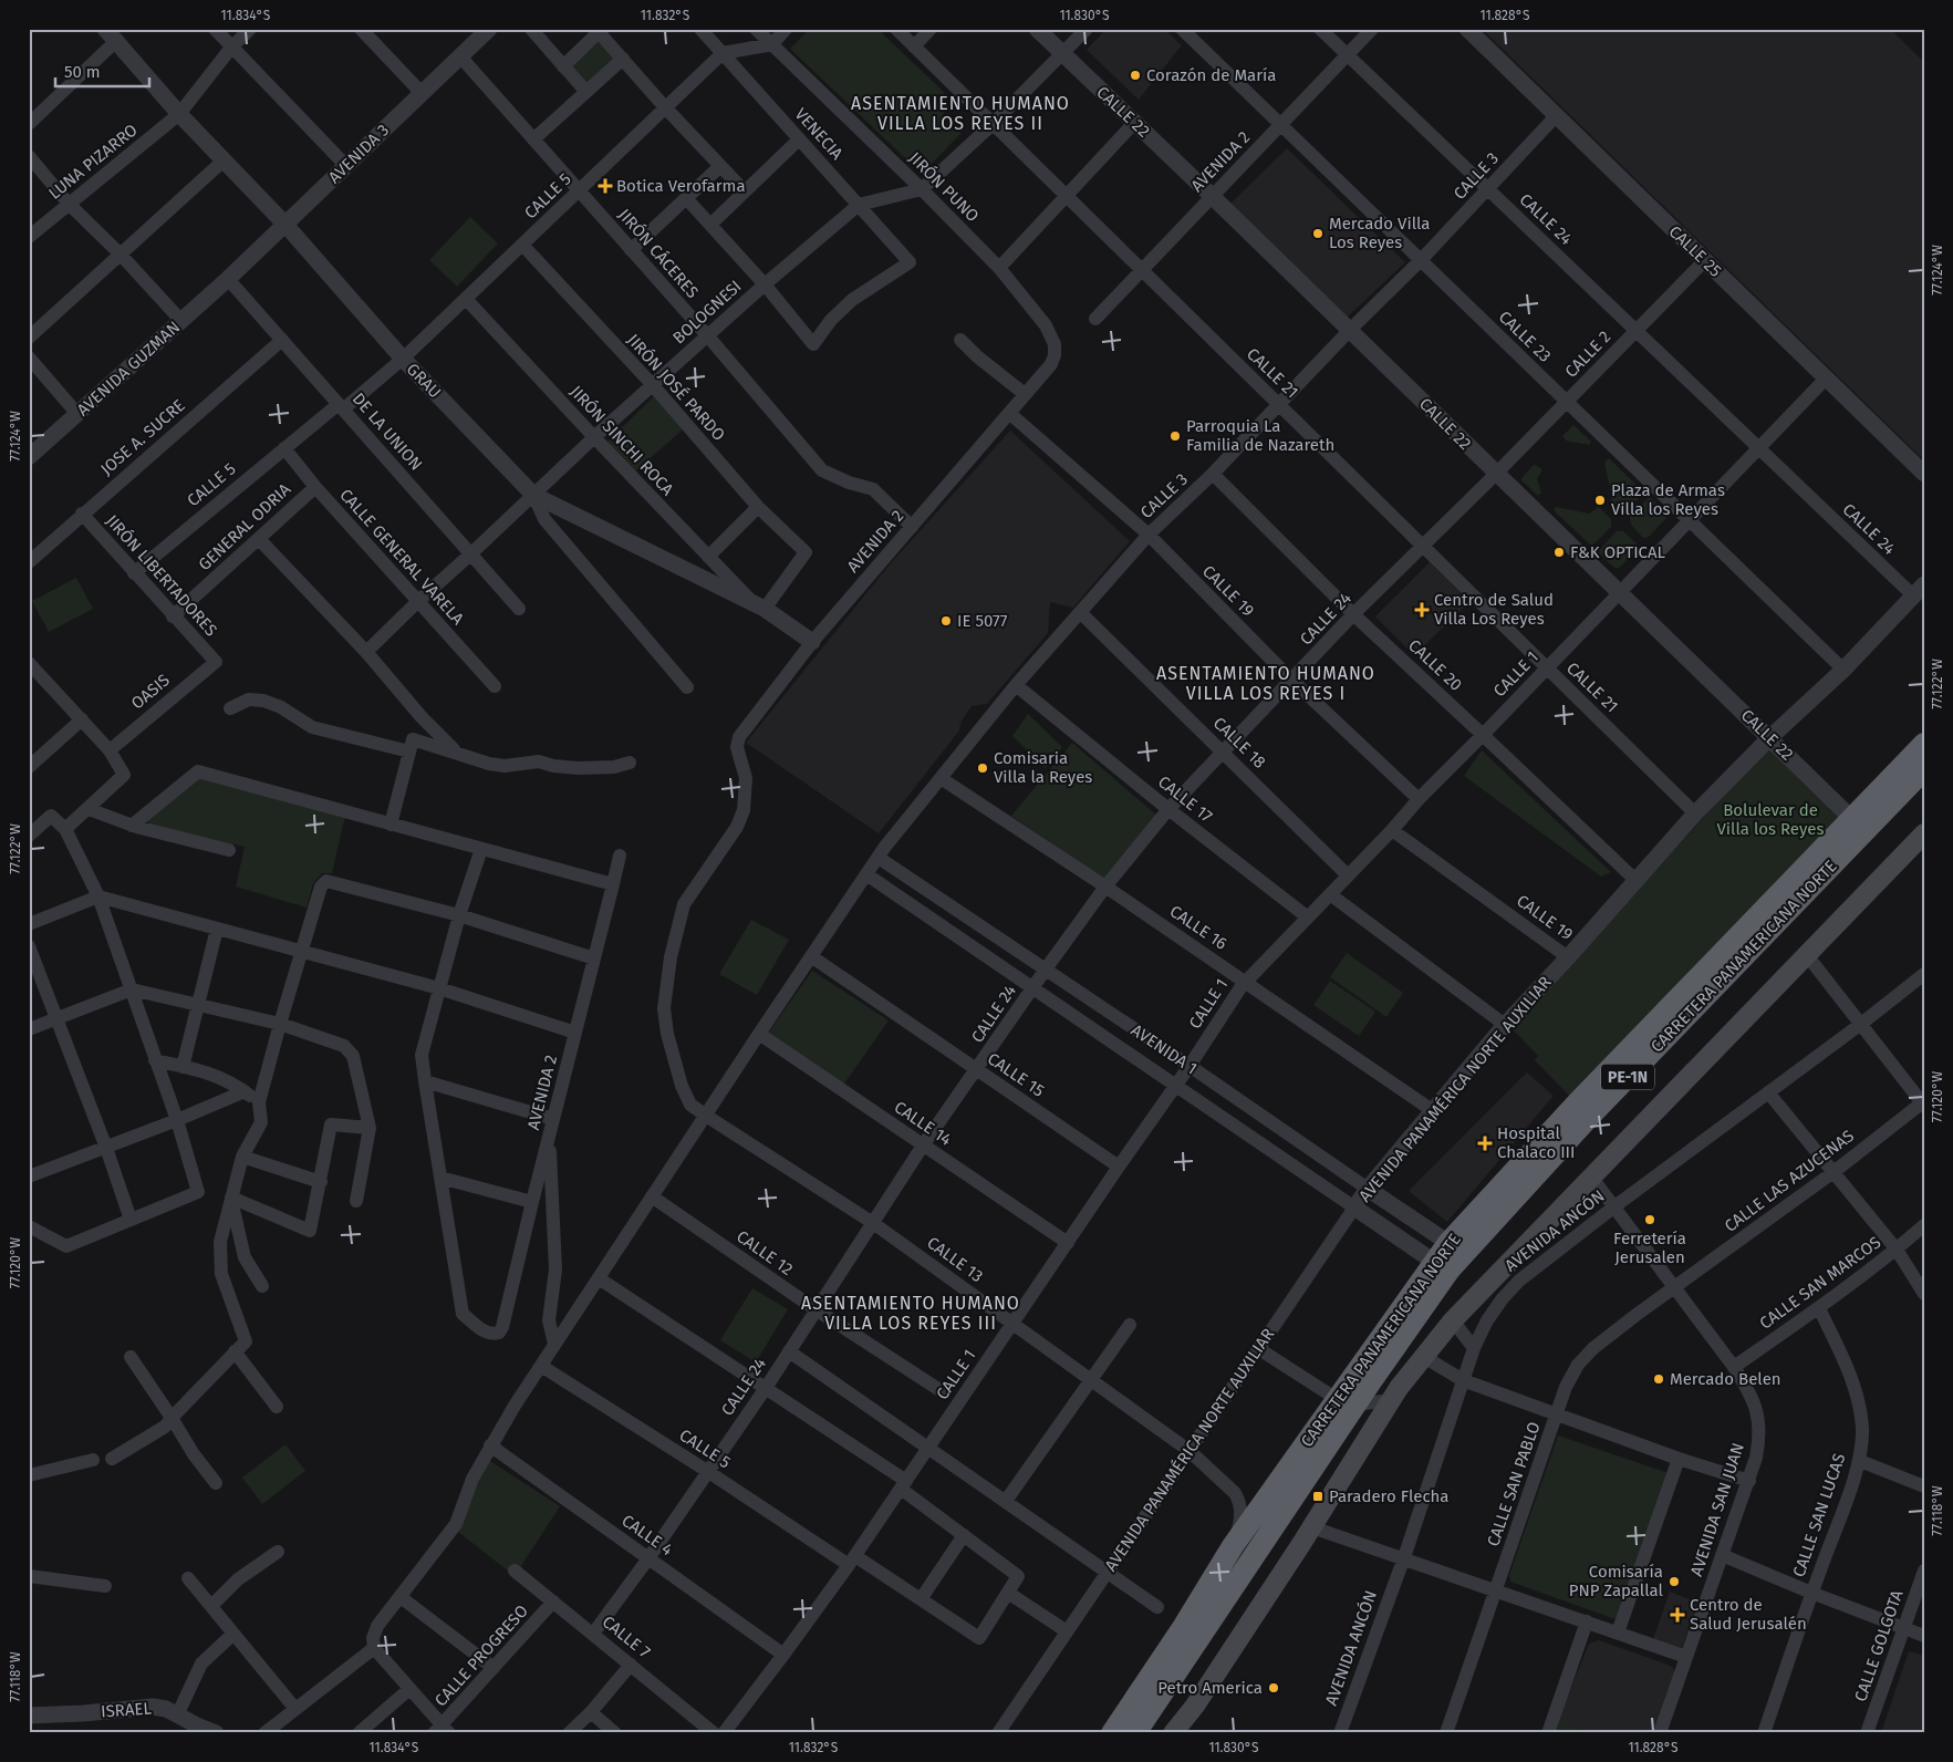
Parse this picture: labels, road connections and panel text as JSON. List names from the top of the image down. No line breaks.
{"streets":{"highway":["CARRETERA PANAMERICANA NORTE","PE-1N"],"street":["CALLE 22","VENECIA","AVENIDA 3","LUNA PIZARRO","AVENIDA 2","CALLE 3","JIRÓN PUNO","CALLE 5","CALLE 24","CALLE 25","JIRÓN CÁCERES","BOLOGNESI","CALLE 23","CALLE 2","AVENIDA GUZMAN","CALLE 21","GRAU","JIRÓN JOSÉ PARDO","DE LA UNION","JOSE A. SUCRE","JIRÓN SINCHI ROCA","GENERAL ODRIA","CALLE GENERAL VARELA","JIRÓN LIBERTADORES","CALLE 19","CALLE 20","CALLE 1","OASIS","CALLE 18","CALLE 17","CALLE 16","AVENIDA 1","CALLE 15","AVENIDA PANAMÉRICA NORTE AUXILIAR","CALLE 14","CALLE LAS AZUCENAS","AVENIDA ANCÓN","CALLE 12","CALLE 13","CALLE SAN MARCOS","CALLE SAN PABLO","AVENIDA SAN JUAN","CALLE SAN LUCAS","CALLE 4","CALLE 7","CALLE GOLGOTA","CALLE PROGRESO","ISRAEL"]},"crossings":[["CALLE 22","AVENIDA 2"],["CALLE 22","CALLE 3"],["CALLE 22","CALLE 24"],["CALLE 22","BOLOGNESI"],["CALLE 22","CALLE 2"],["CALLE 22","CALLE 1"],["CALLE 22","CARRETERA PANAMERICANA NORTE"],["CALLE 22","AVENIDA PANAMÉRICA NORTE AUXILIAR"],["VENECIA","CALLE 5"],["VENECIA","BOLOGNESI"],["AVENIDA 3","JIRÓN CÁCERES"],["AVENIDA 3","AVENIDA GUZMAN"],["AVENIDA 3","GRAU"],["AVENIDA 3","DE LA UNION"],["LUNA PIZARRO","GRAU"],["AVENIDA 2","JIRÓN PUNO"],["AVENIDA 2","CALLE 24"],["AVENIDA 2","JIRÓN CÁCERES"],["AVENIDA 2","CALLE 23"],["AVENIDA 2","CALLE 21"],["AVENIDA 2","GRAU"],["AVENIDA 2","CALLE 19"],["AVENIDA 2","CALLE 13"],["CALLE 3","CALLE 5"],["CALLE 3","CALLE 24"],["CALLE 3","CALLE 25"],["CALLE 3","CALLE 23"],["CALLE 3","CALLE 21"],["CALLE 3","CALLE 19"],["CALLE 3","CALLE 20"],["CALLE 3","CALLE 18"],["CALLE 3","CALLE 17"],["CALLE 3","CALLE 16"],["CALLE 3","AVENIDA 1"],["CALLE 3","CALLE 15"],["CALLE 3","CALLE 14"],["CALLE 3","CALLE 12"],["CALLE 3","CALLE 13"],["CALLE 3","CALLE 4"],["JIRÓN PUNO","BOLOGNESI"],["CALLE 5","CALLE 24"],["CALLE 5","JIRÓN CÁCERES"],["CALLE 5","GRAU"],["CALLE 5","JIRÓN JOSÉ PARDO"],["CALLE 5","DE LA UNION"],["CALLE 5","JIRÓN SINCHI ROCA"],["CALLE 5","CALLE GENERAL VARELA"],["CALLE 5","JIRÓN LIBERTADORES"],["CALLE 5","CALLE 1"],["CALLE 24","CALLE 2"],["CALLE 24","CALLE 21"],["CALLE 24","CALLE 19"],["CALLE 24","CALLE 20"],["CALLE 24","CALLE 1"],["CALLE 24","CALLE 18"],["CALLE 24","CALLE 17"],["CALLE 24","CALLE 16"],["CALLE 24","AVENIDA 1"],["CALLE 24","CALLE 15"],["CALLE 24","AVENIDA PANAMÉRICA NORTE AUXILIAR"],["CALLE 24","CALLE 14"],["CALLE 24","CALLE 12"],["CALLE 24","CALLE 13"],["CALLE 24","CALLE 4"],["CALLE 24","CALLE 7"],["CALLE 25","CALLE 2"],["CALLE 25","CALLE 1"],["JIRÓN CÁCERES","BOLOGNESI"],["BOLOGNESI","CALLE 21"],["BOLOGNESI","GRAU"],["BOLOGNESI","JIRÓN JOSÉ PARDO"],["BOLOGNESI","DE LA UNION"],["BOLOGNESI","JIRÓN SINCHI ROCA"],["BOLOGNESI","CALLE GENERAL VARELA"],["CALLE 23","CALLE 2"],["CALLE 23","CALLE 1"],["CALLE 23","AVENIDA PANAMÉRICA NORTE AUXILIAR"],["AVENIDA GUZMAN","DE LA UNION"],["CALLE 21","CALLE 1"],["CALLE 21","AVENIDA PANAMÉRICA NORTE AUXILIAR"],["GRAU","JIRÓN JOSÉ PARDO"],["GRAU","JIRÓN SINCHI ROCA"],["JIRÓN JOSÉ PARDO","JIRÓN SINCHI ROCA"],["DE LA UNION","JOSE A. SUCRE"],["JOSE A. SUCRE","JIRÓN LIBERTADORES"],["GENERAL ODRIA","CALLE GENERAL VARELA"],["GENERAL ODRIA","JIRÓN LIBERTADORES"],["JIRÓN LIBERTADORES","OASIS"],["CALLE 19","CALLE 1"],["CALLE 19","AVENIDA PANAMÉRICA NORTE AUXILIAR"],["CALLE 20","CALLE 1"],["CALLE 20","AVENIDA PANAMÉRICA NORTE AUXILIAR"],["CALLE 1","CALLE 18"],["CALLE 1","CALLE 17"],["CALLE 1","CALLE 16"],["CALLE 1","AVENIDA 1"],["CALLE 1","CALLE 15"],["CALLE 1","CALLE 14"],["CALLE 1","CALLE 13"],["CALLE 1","CALLE 4"],["CALLE 16","AVENIDA PANAMÉRICA NORTE AUXILIAR"],["CARRETERA PANAMERICANA NORTE","AVENIDA 1"],["CARRETERA PANAMERICANA NORTE","CALLE 13"],["AVENIDA 1","AVENIDA PANAMÉRICA NORTE AUXILIAR"],["AVENIDA PANAMÉRICA NORTE AUXILIAR","CALLE 13"],["CALLE LAS AZUCENAS","CALLE SAN PABLO"],["CALLE LAS AZUCENAS","AVENIDA SAN JUAN"],["AVENIDA ANCÓN","AVENIDA SAN JUAN"],["CALLE SAN MARCOS","AVENIDA SAN JUAN"],["CALLE SAN MARCOS","CALLE SAN LUCAS"],["CALLE SAN PABLO","AVENIDA SAN JUAN"],["CALLE 7","CALLE PROGRESO"]],"districts":["ASENTAMIENTO HUMANO VILLA LOS REYES II","ASENTAMIENTO HUMANO VILLA LOS REYES I","ASENTAMIENTO HUMANO VILLA LOS REYES III"],"parks":["Bolulevar de Villa los Reyes"],"places":{"other":["Corazón de María","Mercado Villa Los Reyes","Parroquia La Familia de Nazareth","Plaza de Armas Villa los Reyes","F&K OPTICAL","IE 5077","Comisaria Villa la Reyes","Ferretería Jerusalen","Mercado Belen","Comisaría PNP Zapallal","Petro America"],"health":["Botica Verofarma","Centro de Salud Villa Los Reyes","Hospital Chalaco III","Centro de Salud Jerusalén"],"transit":["Paradero Flecha"]},"scale_bar":"50 m","coordinates":["11.834°S","11.832°S","11.830°S","11.828°S","77.124°W","77.122°W","77.120°W","77.118°W"]}
